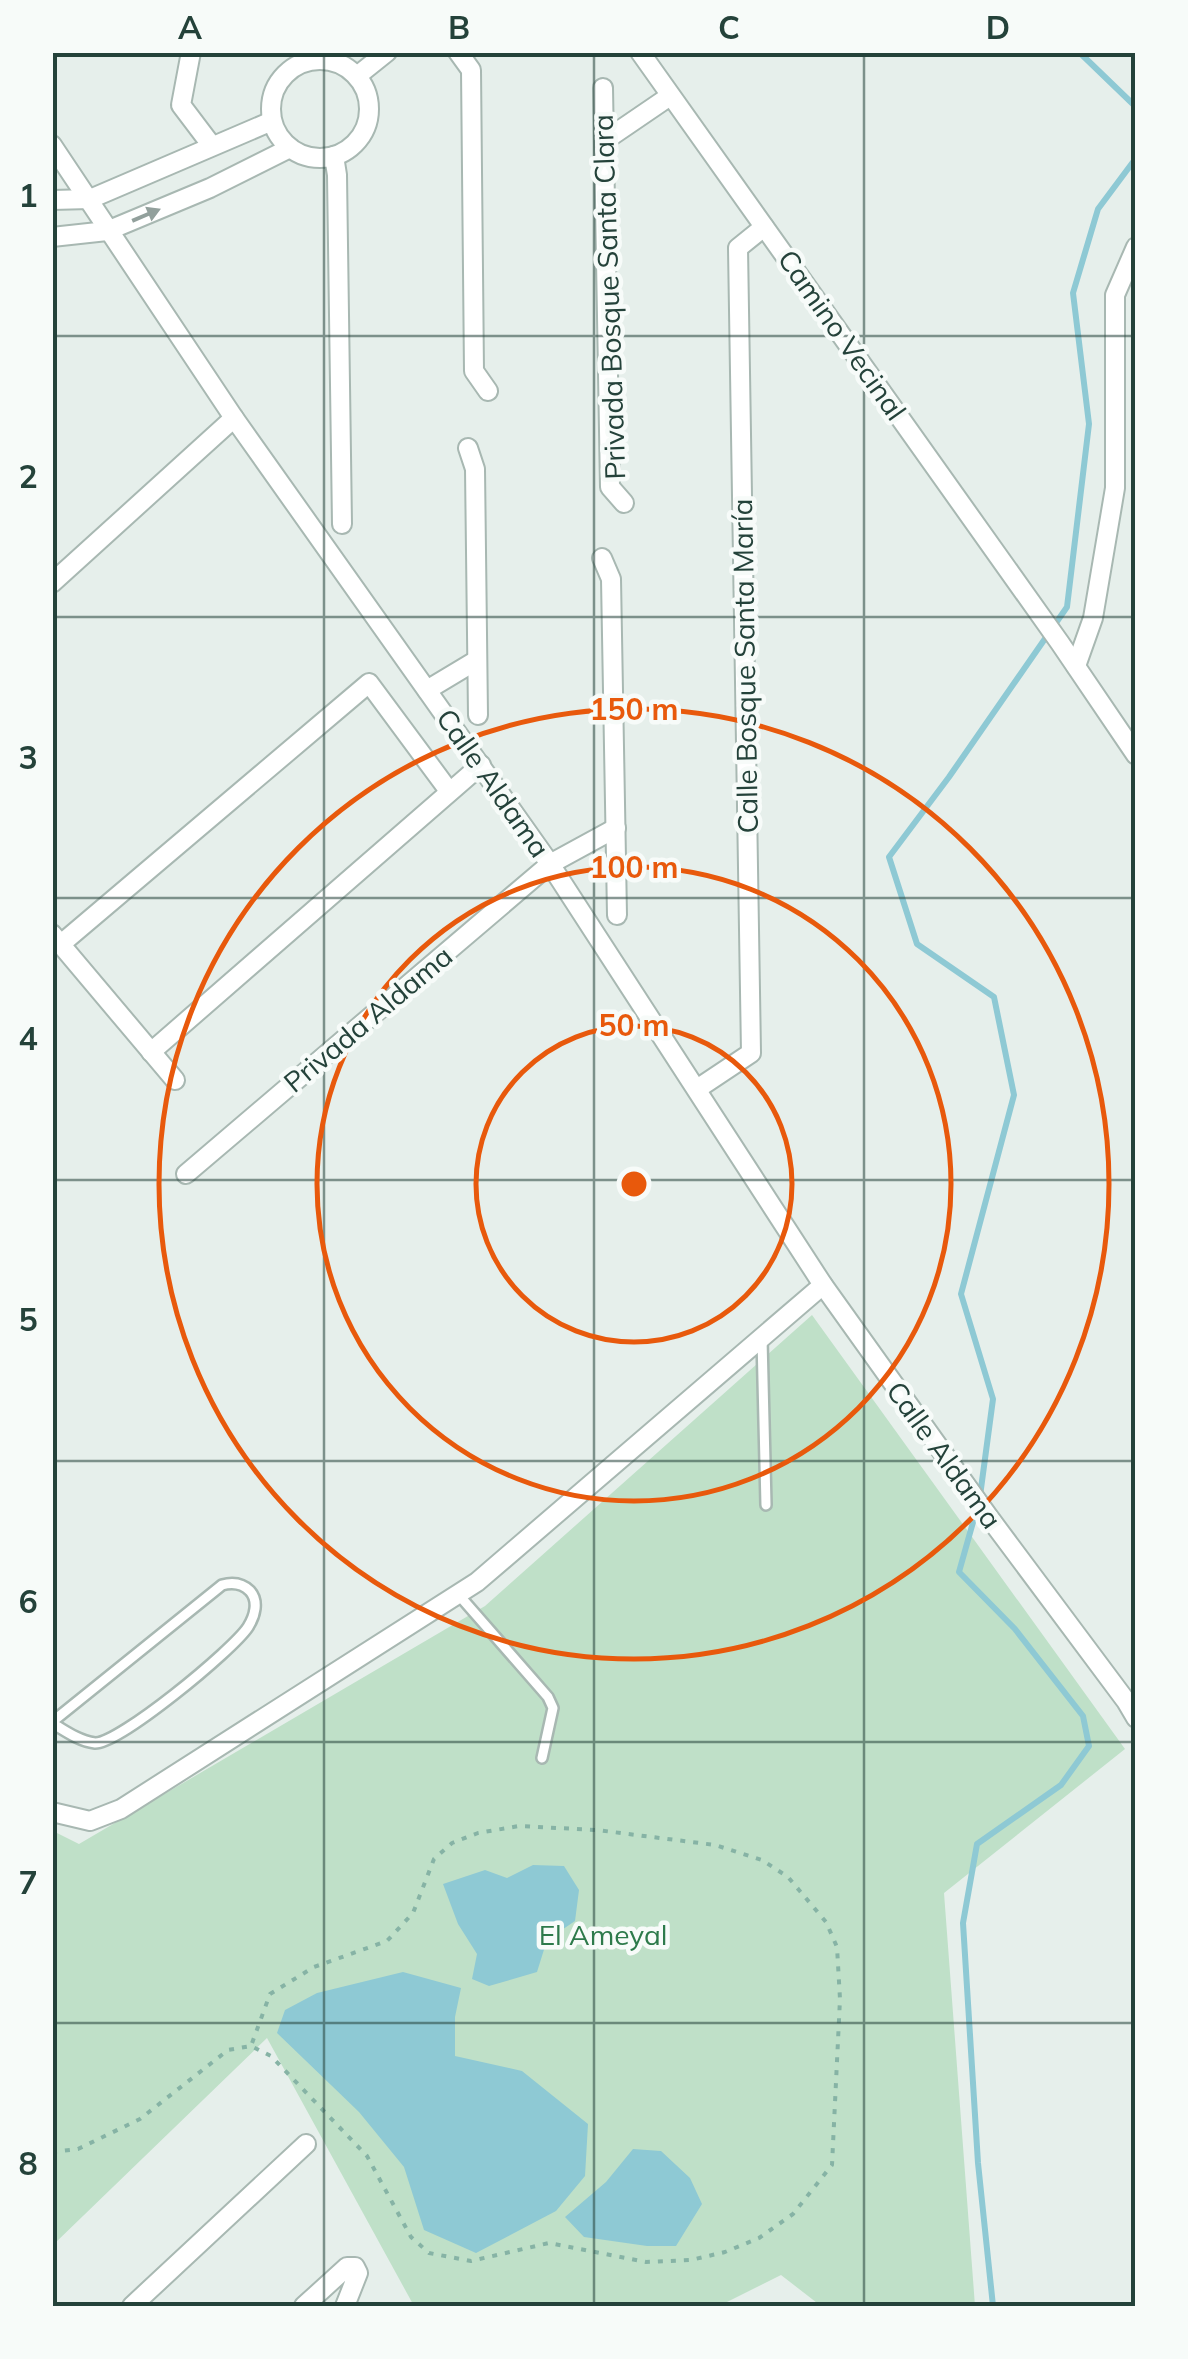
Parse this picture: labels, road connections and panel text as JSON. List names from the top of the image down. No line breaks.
{"streets":{"street":["Privada Bosque Santa Clara","Camino Vecinal","Calle Bosque Santa María","Calle Aldama","Privada Aldama"]},"crossings":[["Camino Vecinal","Calle Bosque Santa María"],["Calle Bosque Santa María","Calle Aldama"],["Calle Aldama","Privada Aldama"]],"parks":["El Ameyal"],"grid":{"columns":["A","B","C","D"],"rows":["1","2","3","4","5","6","7","8"]},"rings":["150 m","100 m","50 m"]}
